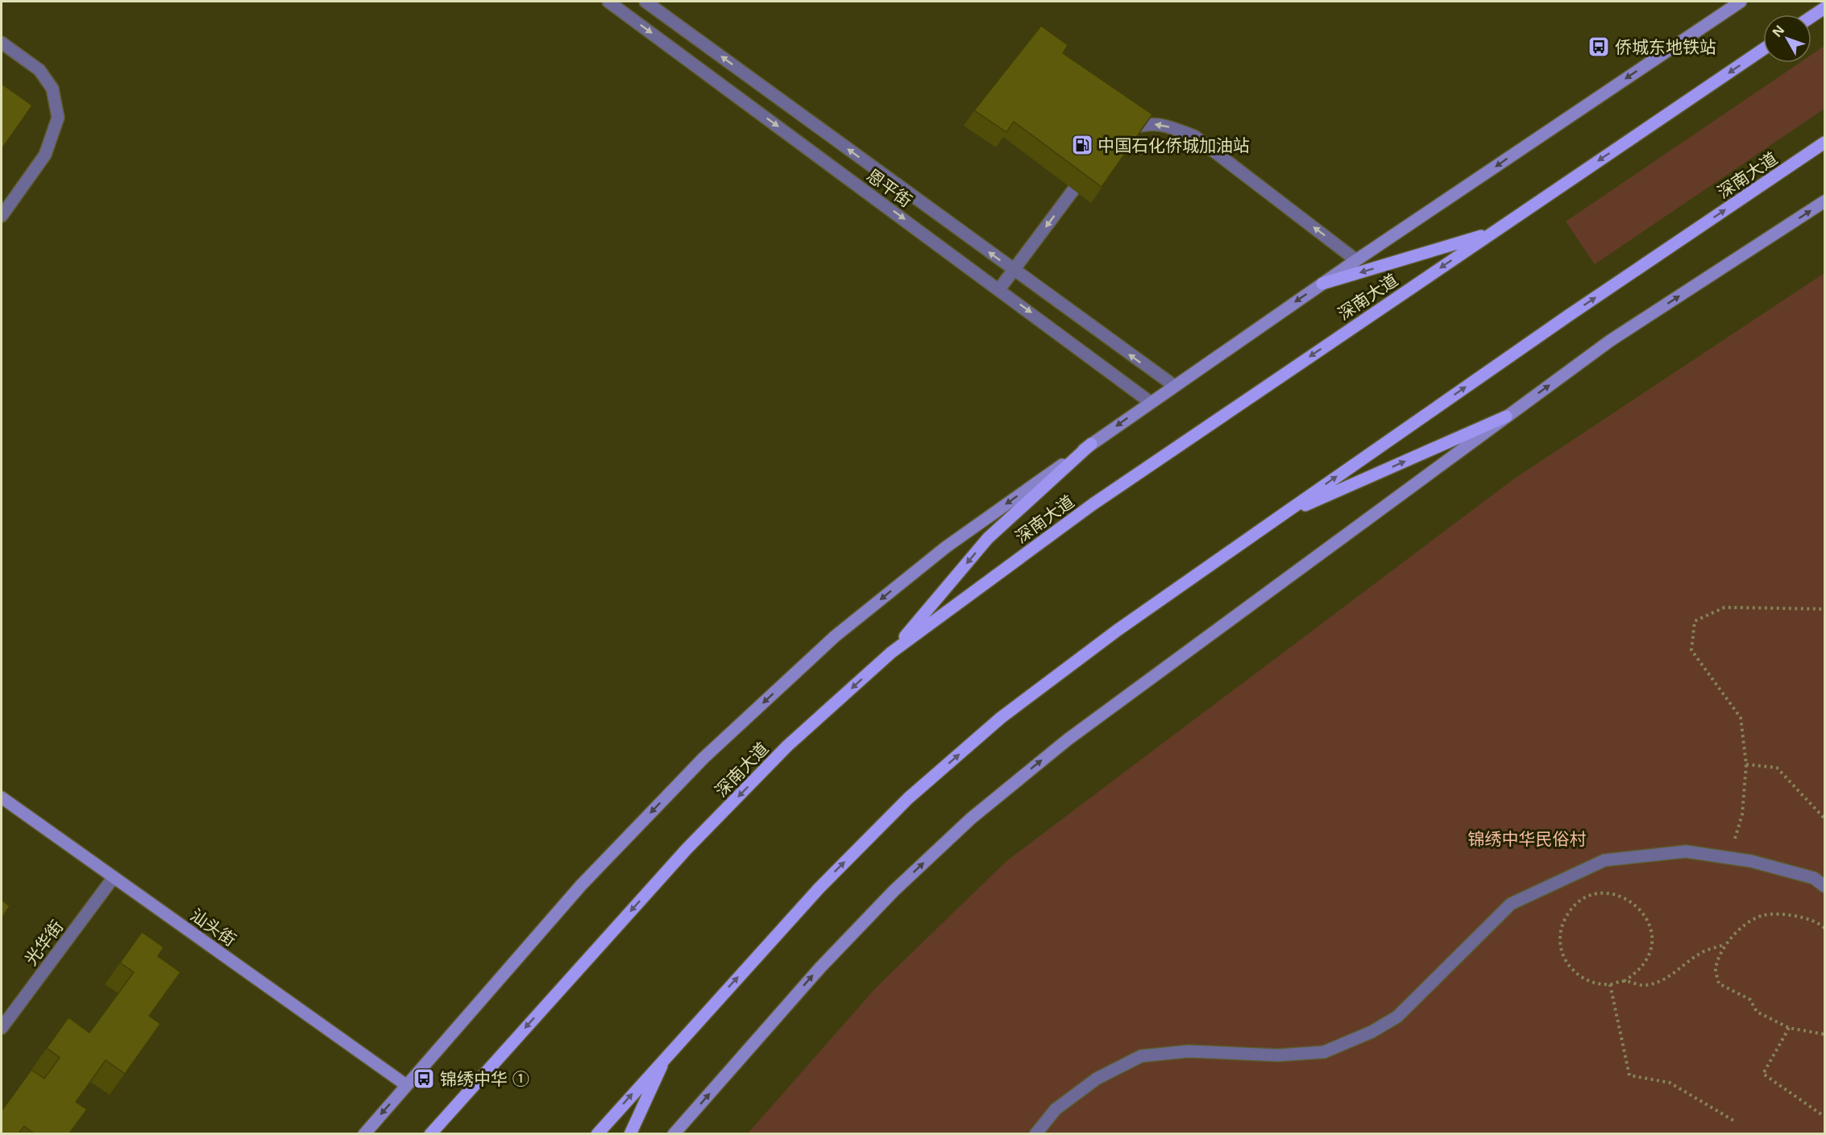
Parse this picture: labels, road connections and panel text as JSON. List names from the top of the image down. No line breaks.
{"streets":{"main road":["深南大道","汕头街"],"street":["恩平街","光华街"]},"crossings":[["汕头街","光华街"]],"parks":["锦绣中华民俗村"],"places":{"bus stop":["侨城东地铁站","锦绣中华 ①"],"fuel station":["中国石化侨城加油站"]},"north":"top left"}
